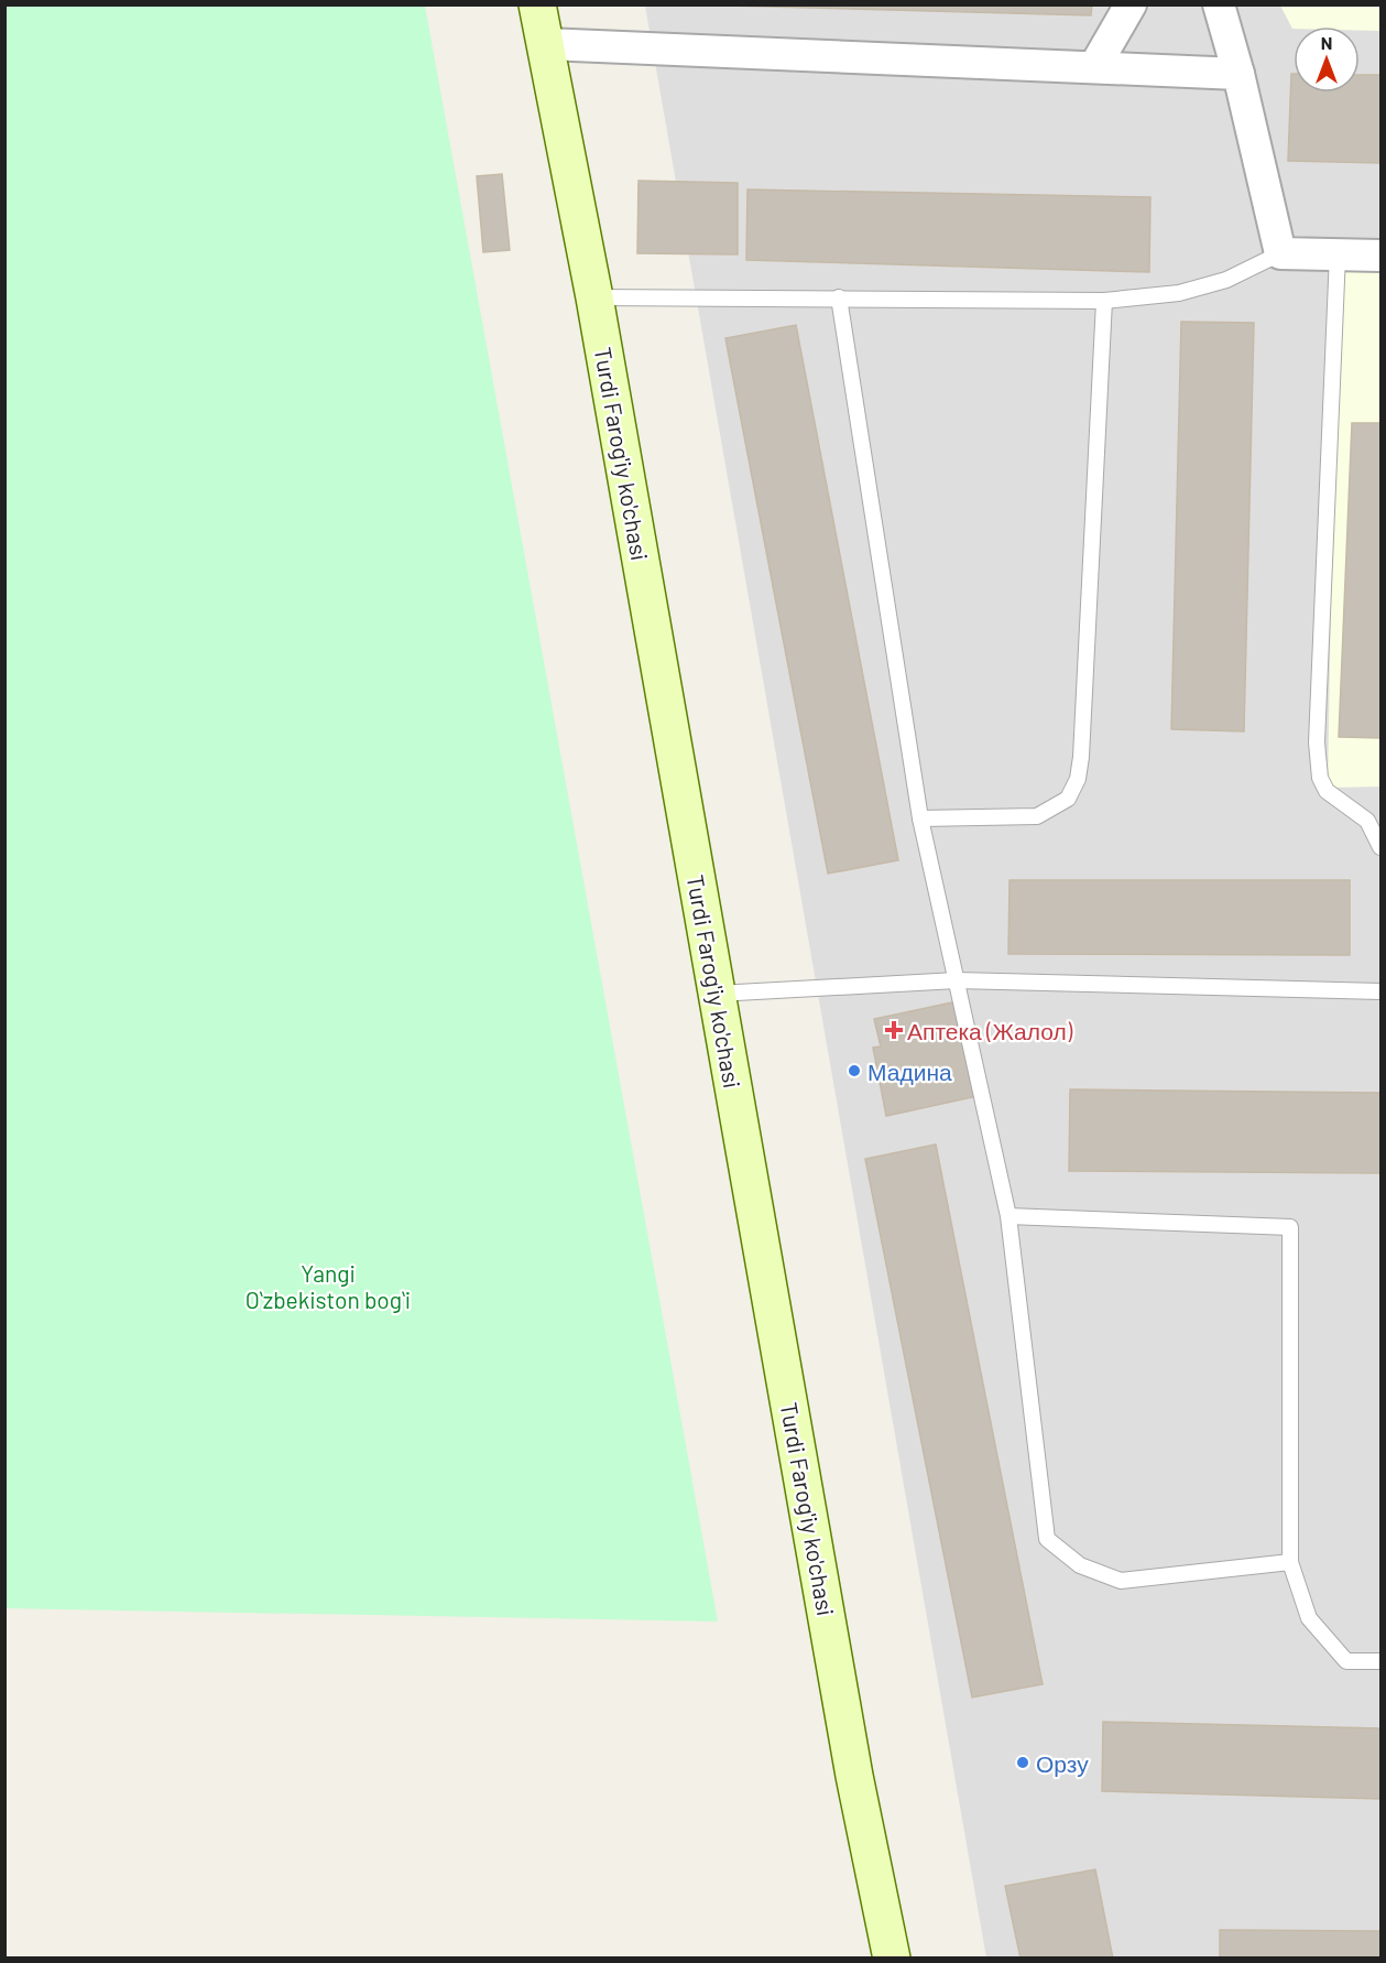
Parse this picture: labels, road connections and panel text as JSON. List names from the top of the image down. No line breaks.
{"streets":{"main road":["Turdi Farog'iy ko'chasi"]},"parks":["Yangi Oʻzbekiston bogʻi"],"places":{"health":["Аптека (Жалол)"],"other":["Мадина","Орзу"]},"north":"top"}
